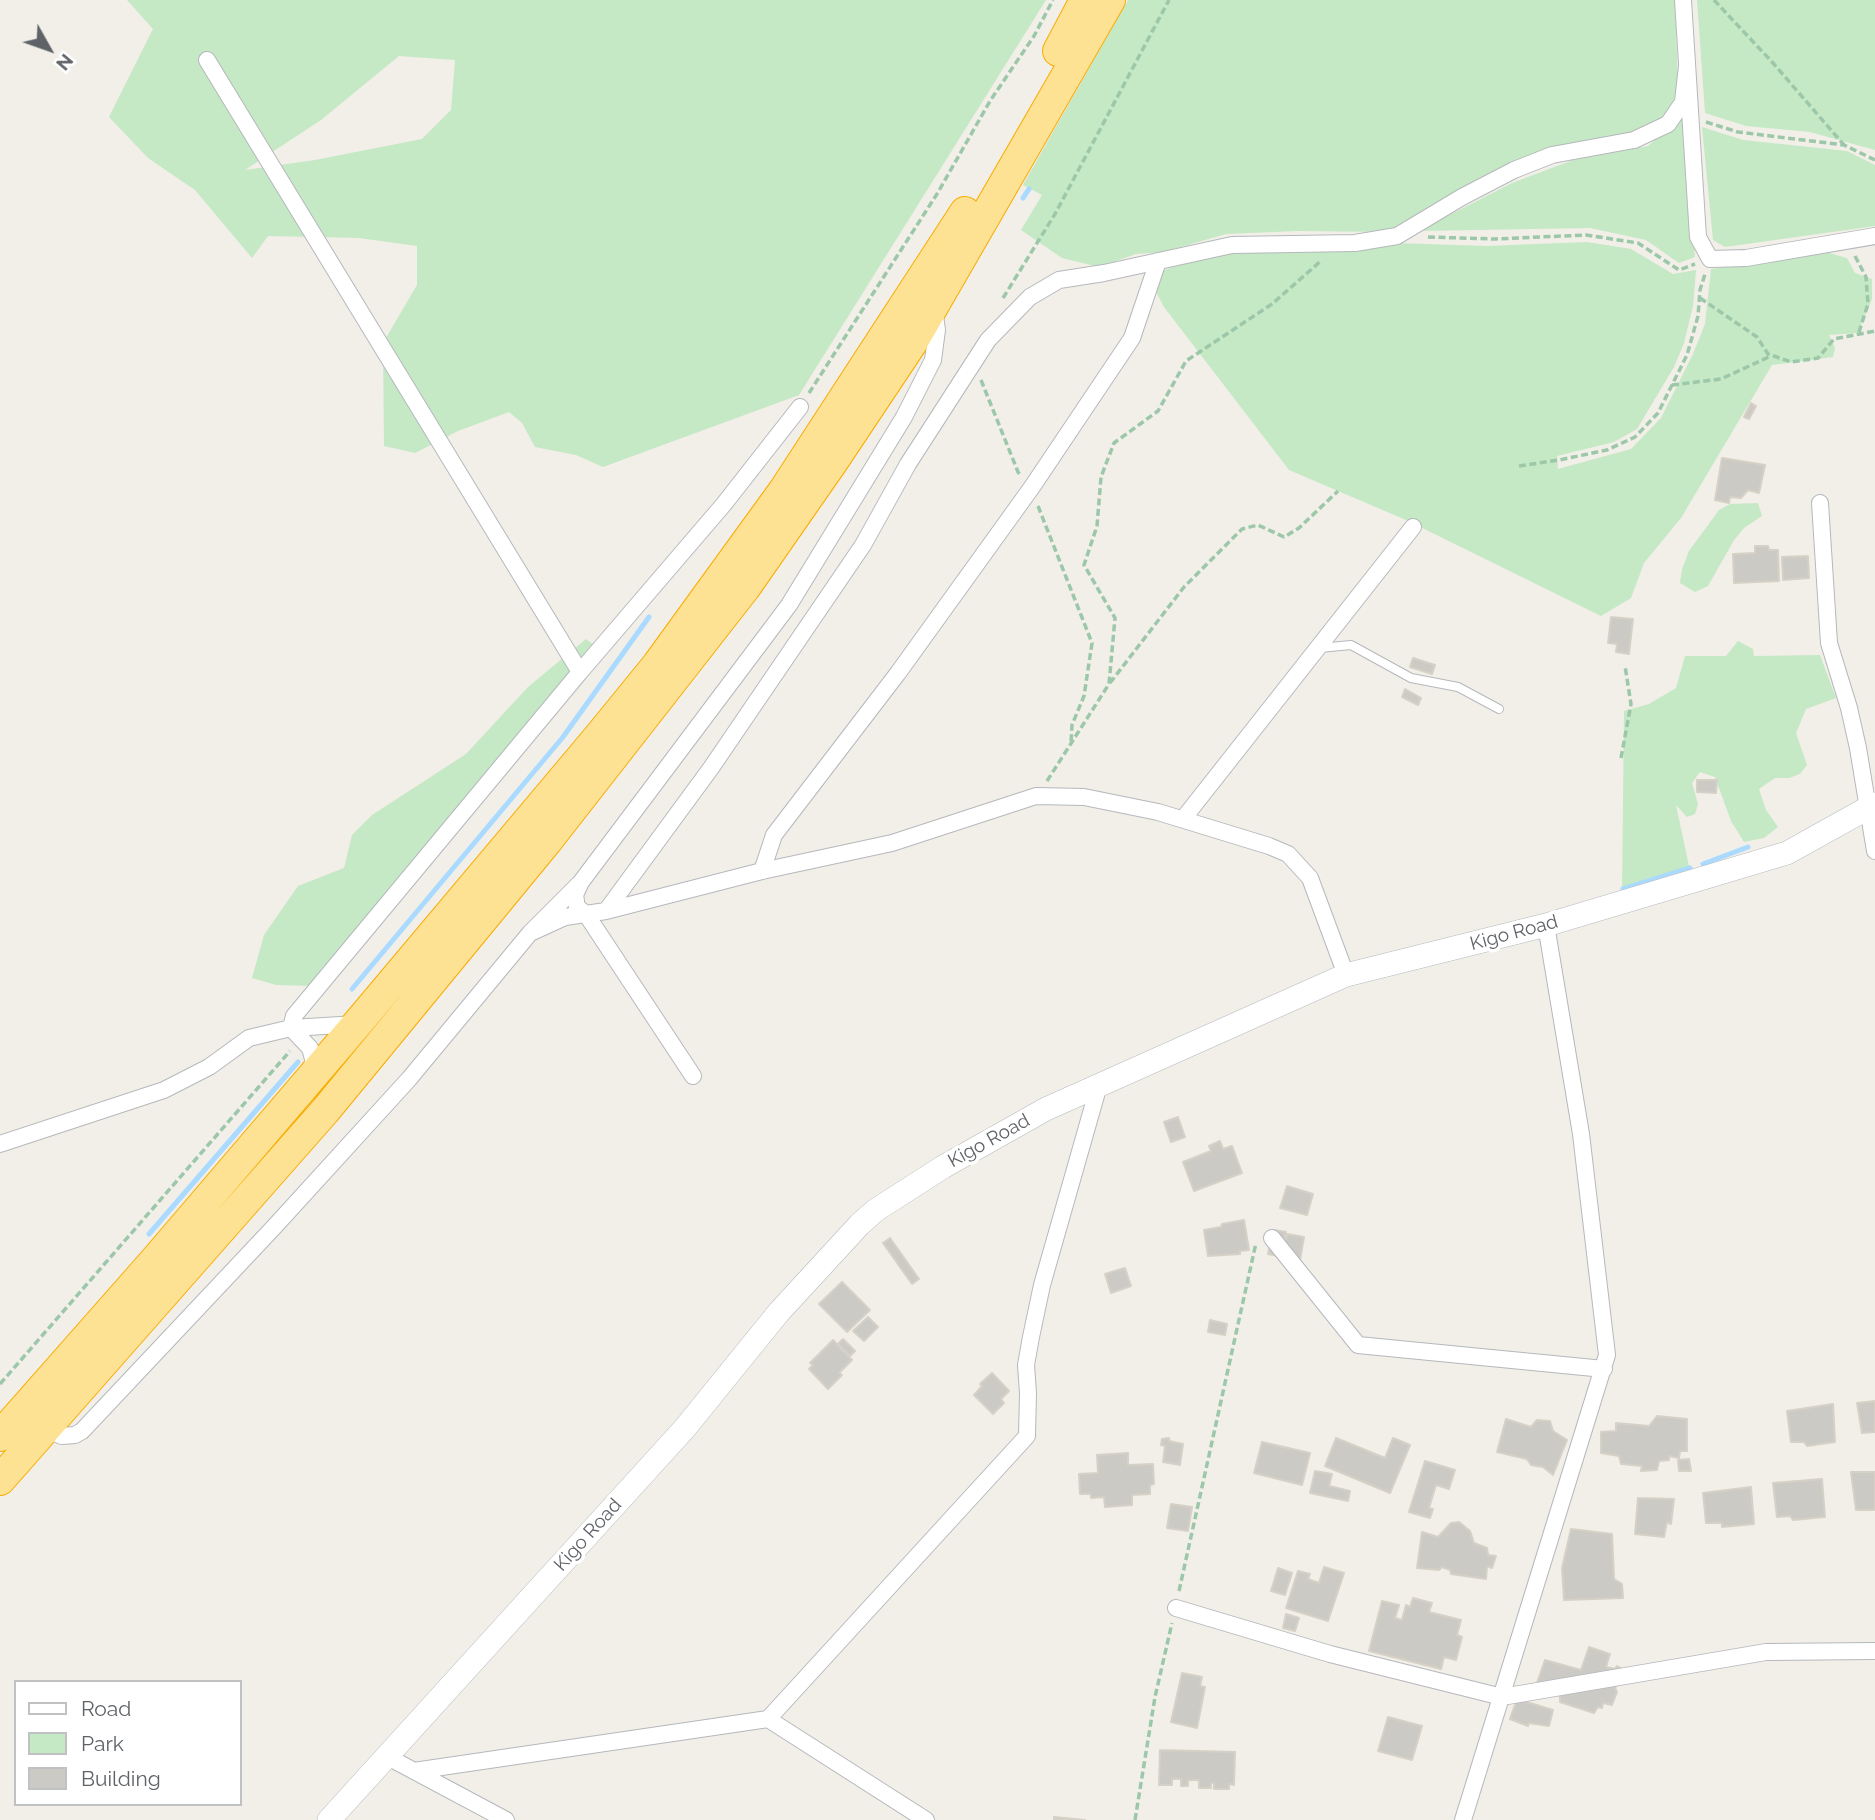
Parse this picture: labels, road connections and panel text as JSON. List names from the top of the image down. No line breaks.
{"streets":{"street":["Kigo Road"]},"legend":["Road","Park","Building"],"north":"bottom right"}
